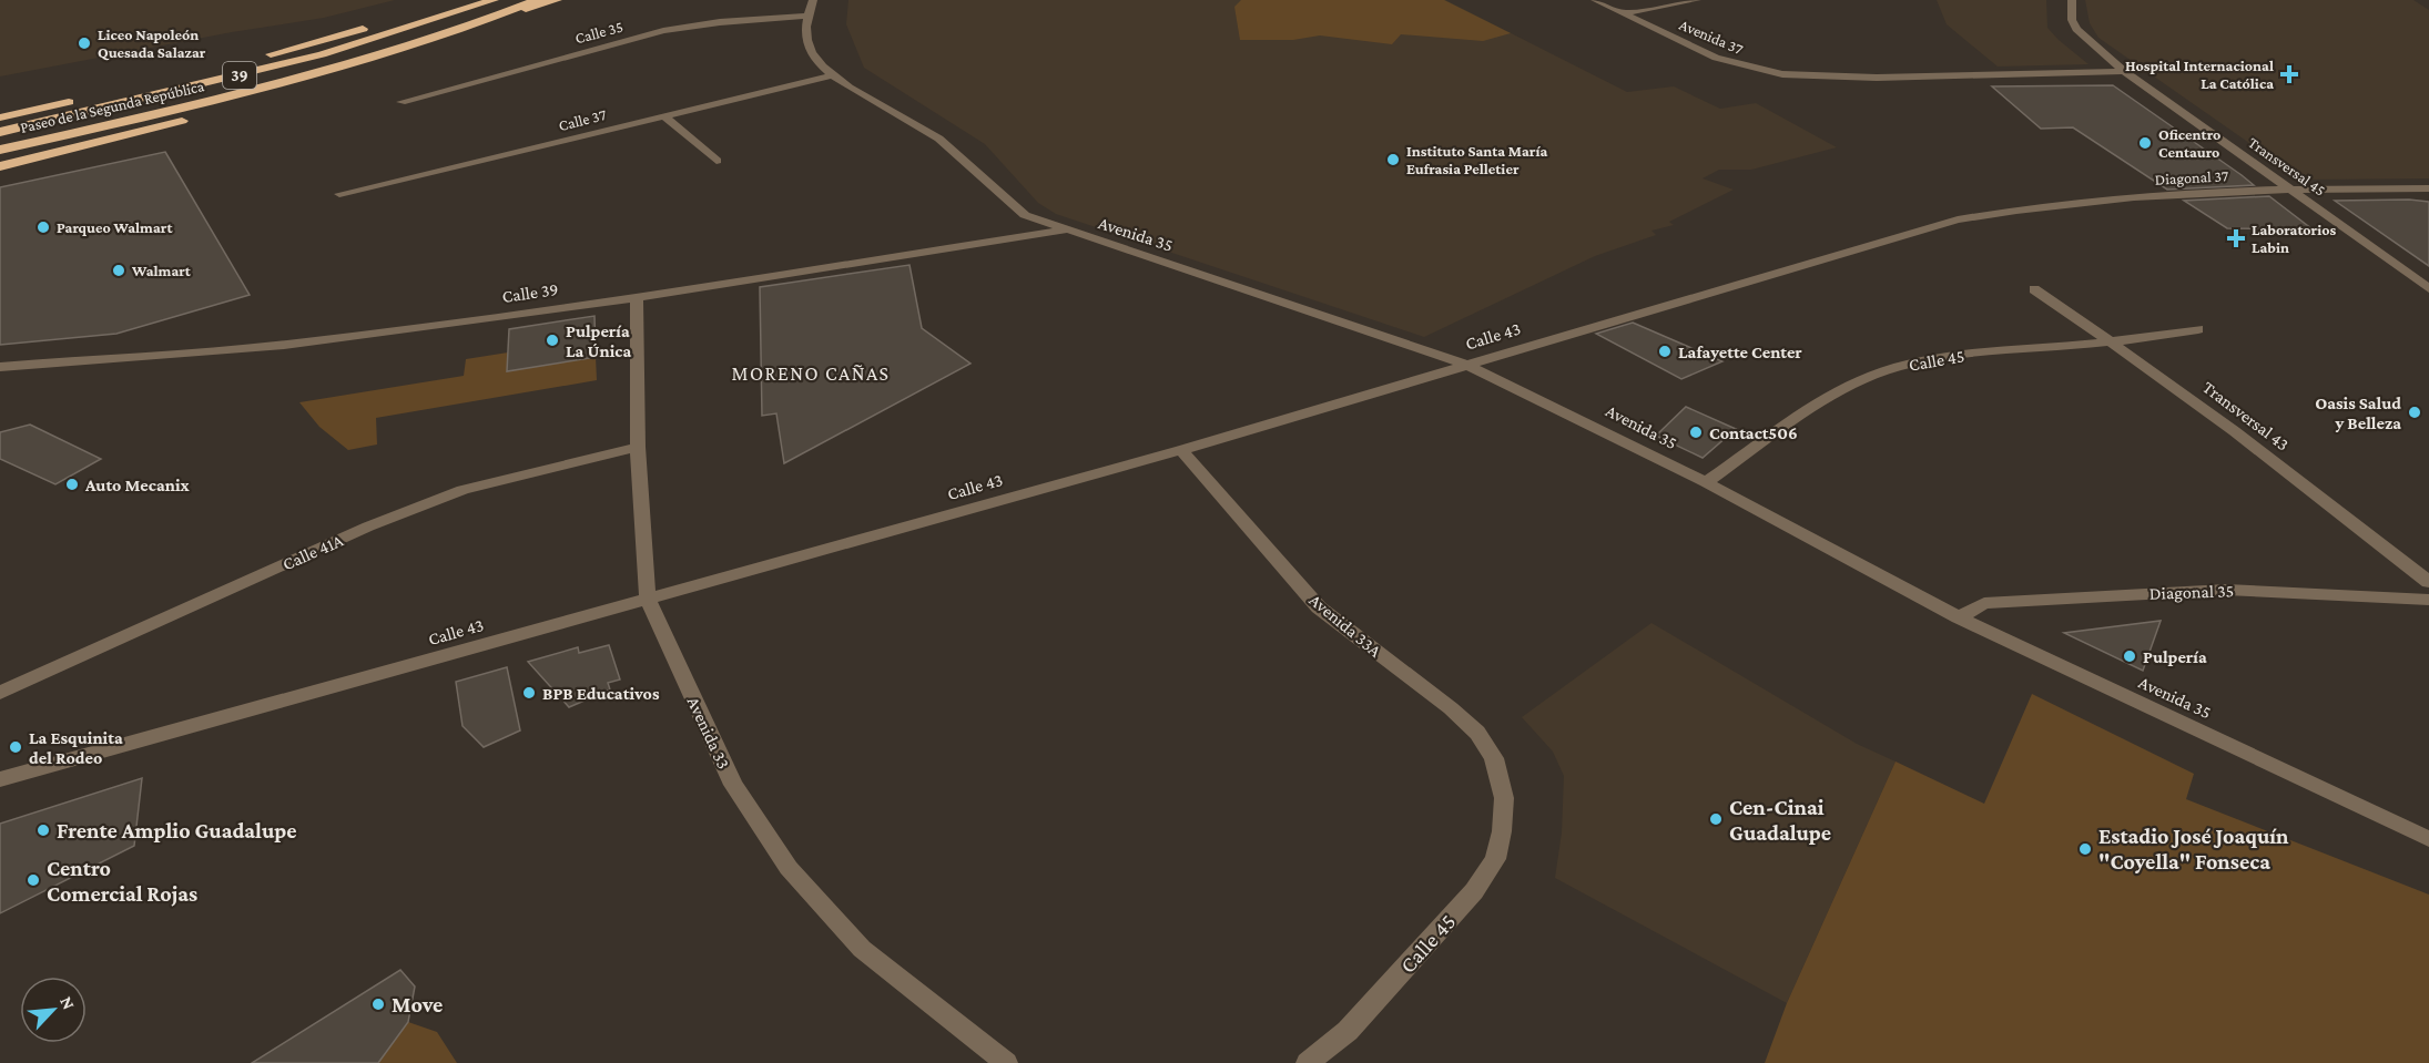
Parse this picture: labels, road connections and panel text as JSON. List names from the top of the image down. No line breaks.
{"streets":{"highway":["39","Paseo de la Segunda República"],"street":["Calle 35","Avenida 37","Calle 37","Transversal 45","Diagonal 37","Avenida 35","Calle 39","Calle 43","Calle 45","Transversal 43","Calle 41A","Diagonal 35","Avenida 33A","Avenida 33"]},"crossings":[["Calle 35","Avenida 35"],["Avenida 37","Transversal 45"],["Calle 37","Avenida 35"],["Transversal 45","Diagonal 37"],["Diagonal 37","Calle 43"],["Avenida 35","Calle 39"],["Avenida 35","Calle 43"],["Avenida 35","Calle 45"],["Avenida 35","Diagonal 35"],["Calle 39","Avenida 33"],["Calle 43","Avenida 33A"],["Calle 43","Avenida 33"],["Calle 45","Transversal 43"],["Calle 45","Avenida 33A"],["Calle 41A","Avenida 33"]],"districts":["MORENO CAÑAS"],"places":{"other":["Liceo Napoleón Quesada Salazar","Oficentro Centauro","Instituto Santa María Eufrasia Pelletier","Parqueo Walmart","Walmart","Pulpería La Única","Lafayette Center","Oasis Salud y Belleza","Contact506","Auto Mecanix","Pulpería","BPB Educativos","La Esquinita del Rodeo","Cen-Cinai Guadalupe","Frente Amplio Guadalupe","Estadio José Joaquín \"Coyella\" Fonseca","Centro Comercial Rojas","Move"],"health":["Hospital Internacional La Católica","Laboratorios Labin"]},"north":"top right"}
